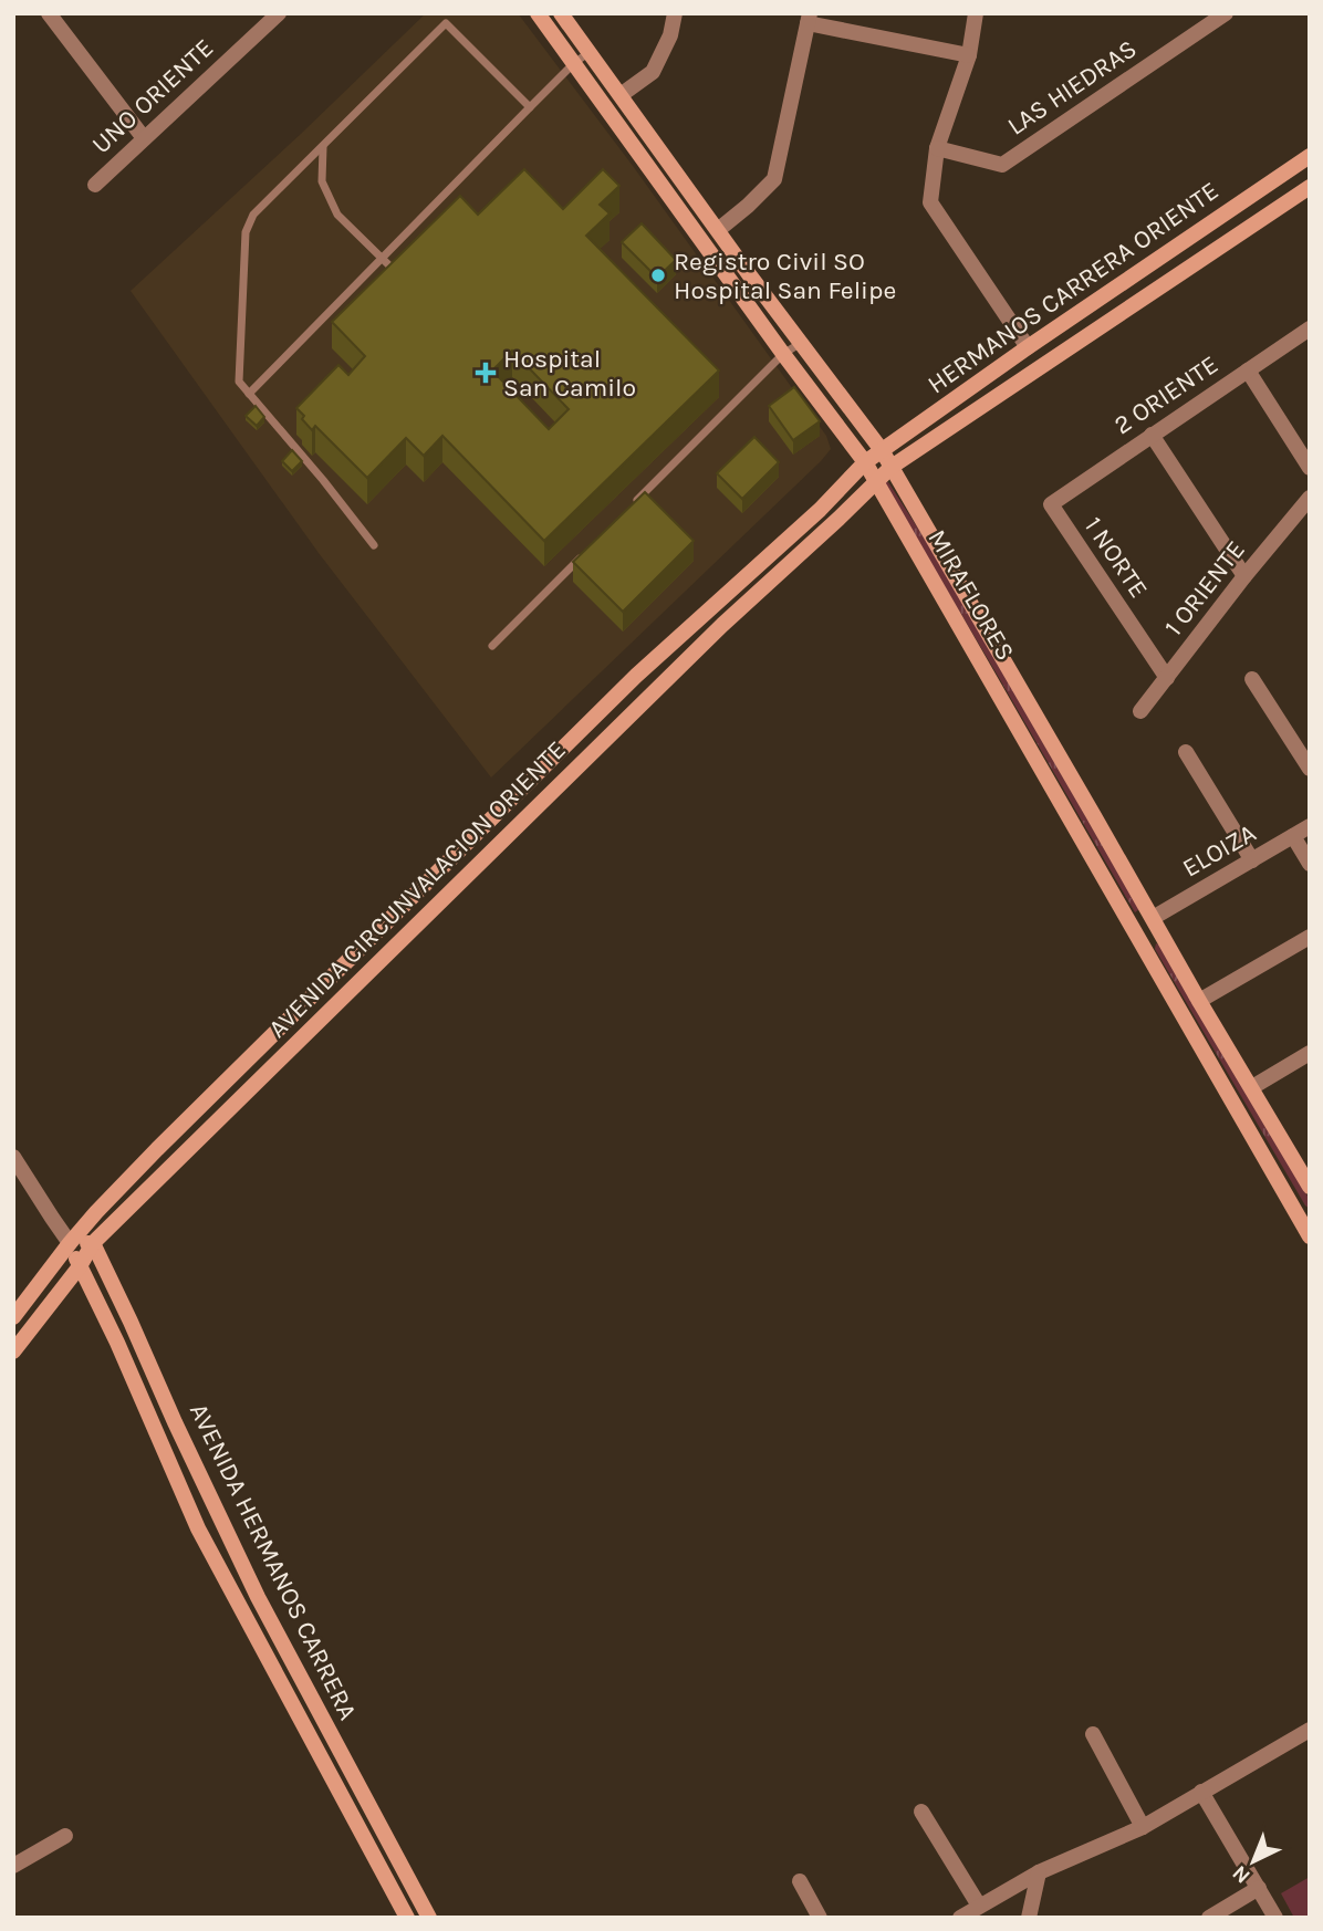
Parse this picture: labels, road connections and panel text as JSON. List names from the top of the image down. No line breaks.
{"streets":{"street":["LAS HIEDRAS","UNO ORIENTE","HERMANOS CARRERA ORIENTE","2 ORIENTE","1 NORTE","1 ORIENTE","MIRAFLORES","ELOIZA","AVENIDA CIRCUNVALACION ORIENTE","AVENIDA HERMANOS CARRERA"]},"crossings":[["HERMANOS CARRERA ORIENTE","MIRAFLORES"],["HERMANOS CARRERA ORIENTE","AVENIDA CIRCUNVALACION ORIENTE"],["2 ORIENTE","1 NORTE"],["1 NORTE","1 ORIENTE"],["MIRAFLORES","ELOIZA"],["MIRAFLORES","AVENIDA CIRCUNVALACION ORIENTE"],["AVENIDA CIRCUNVALACION ORIENTE","AVENIDA HERMANOS CARRERA"]],"places":{"other":["Registro Civil SO Hospital San Felipe"],"health":["Hospital San Camilo"]},"north":"bottom left"}
